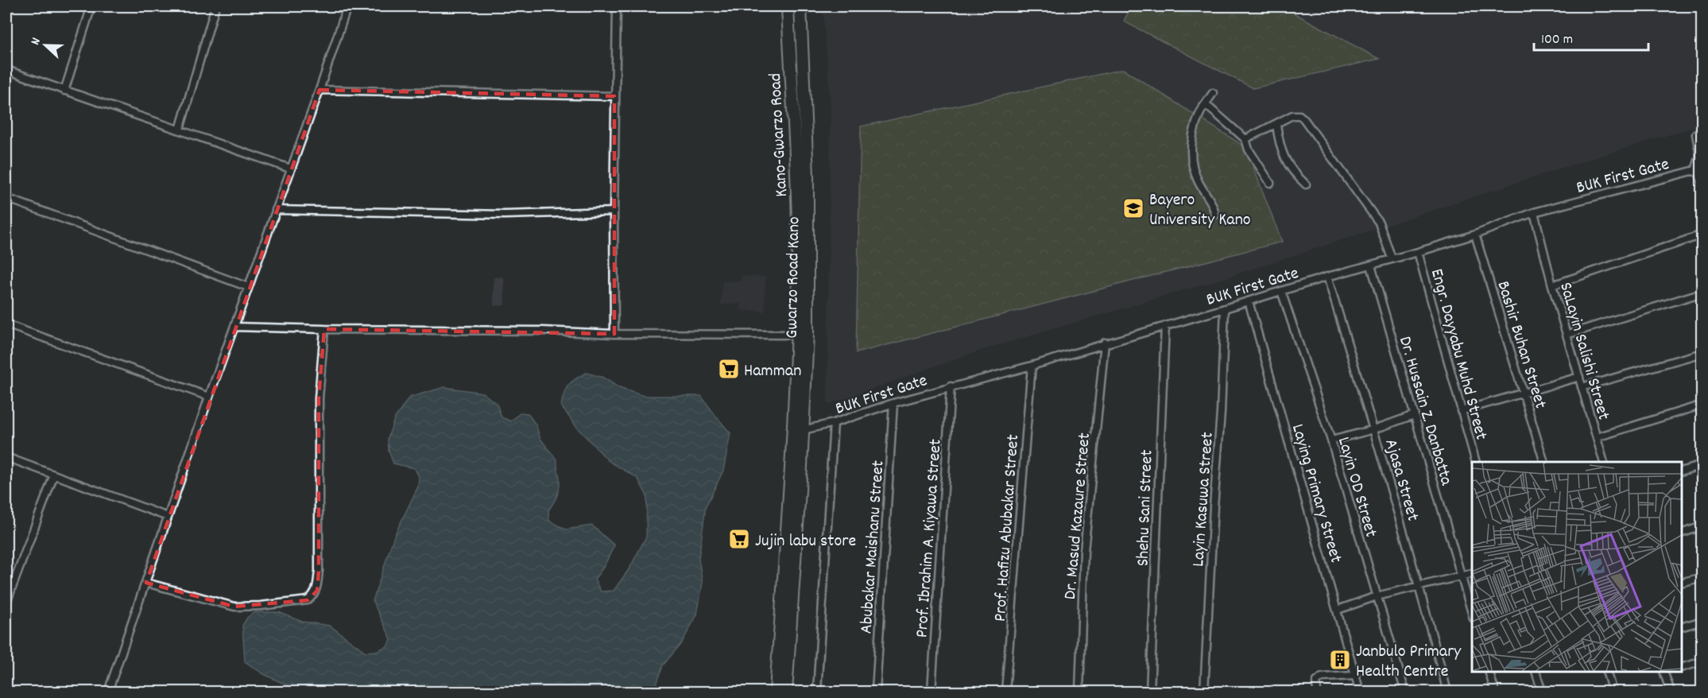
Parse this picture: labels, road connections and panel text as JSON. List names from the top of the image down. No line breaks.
{"streets":{"main road":["Kano-Gwarzo Road","Gwarzo Road Kano"],"street":["BUK First Gate","Bashir Buhan Street","SaLayin Salishi Street","Engr. Dayyabu Muhd Street","Dr. Hussain Z. Danbatta","Ajasa Street","Layin OD Street","Laying Primary Street","Layin Kasuwa Street","Shehu Sani Street","Dr. Masud Kazaure Street","Prof. Hafizu Abubakar Street","Prof. Ibrahim A. Kiyawa Street","Abubakar Maishanu Street"]},"crossings":[["BUK First Gate","Gwarzo Road Kano"],["BUK First Gate","Bashir Buhan Street"],["BUK First Gate","SaLayin Salishi Street"],["BUK First Gate","Engr. Dayyabu Muhd Street"],["BUK First Gate","Dr. Hussain Z. Danbatta"],["BUK First Gate","Ajasa Street"],["BUK First Gate","Layin OD Street"],["BUK First Gate","Laying Primary Street"],["BUK First Gate","Layin Kasuwa Street"],["BUK First Gate","Shehu Sani Street"],["BUK First Gate","Dr. Masud Kazaure Street"],["BUK First Gate","Prof. Hafizu Abubakar Street"],["BUK First Gate","Prof. Ibrahim A. Kiyawa Street"],["BUK First Gate","Abubakar Maishanu Street"]],"places":{"school or university":["Bayero University Kano"],"supermarket":["Hamman","Jujin labu store"],"building":["Janbulo Primary Health Centre"]},"scale_bar":"100 m","north":"left"}
